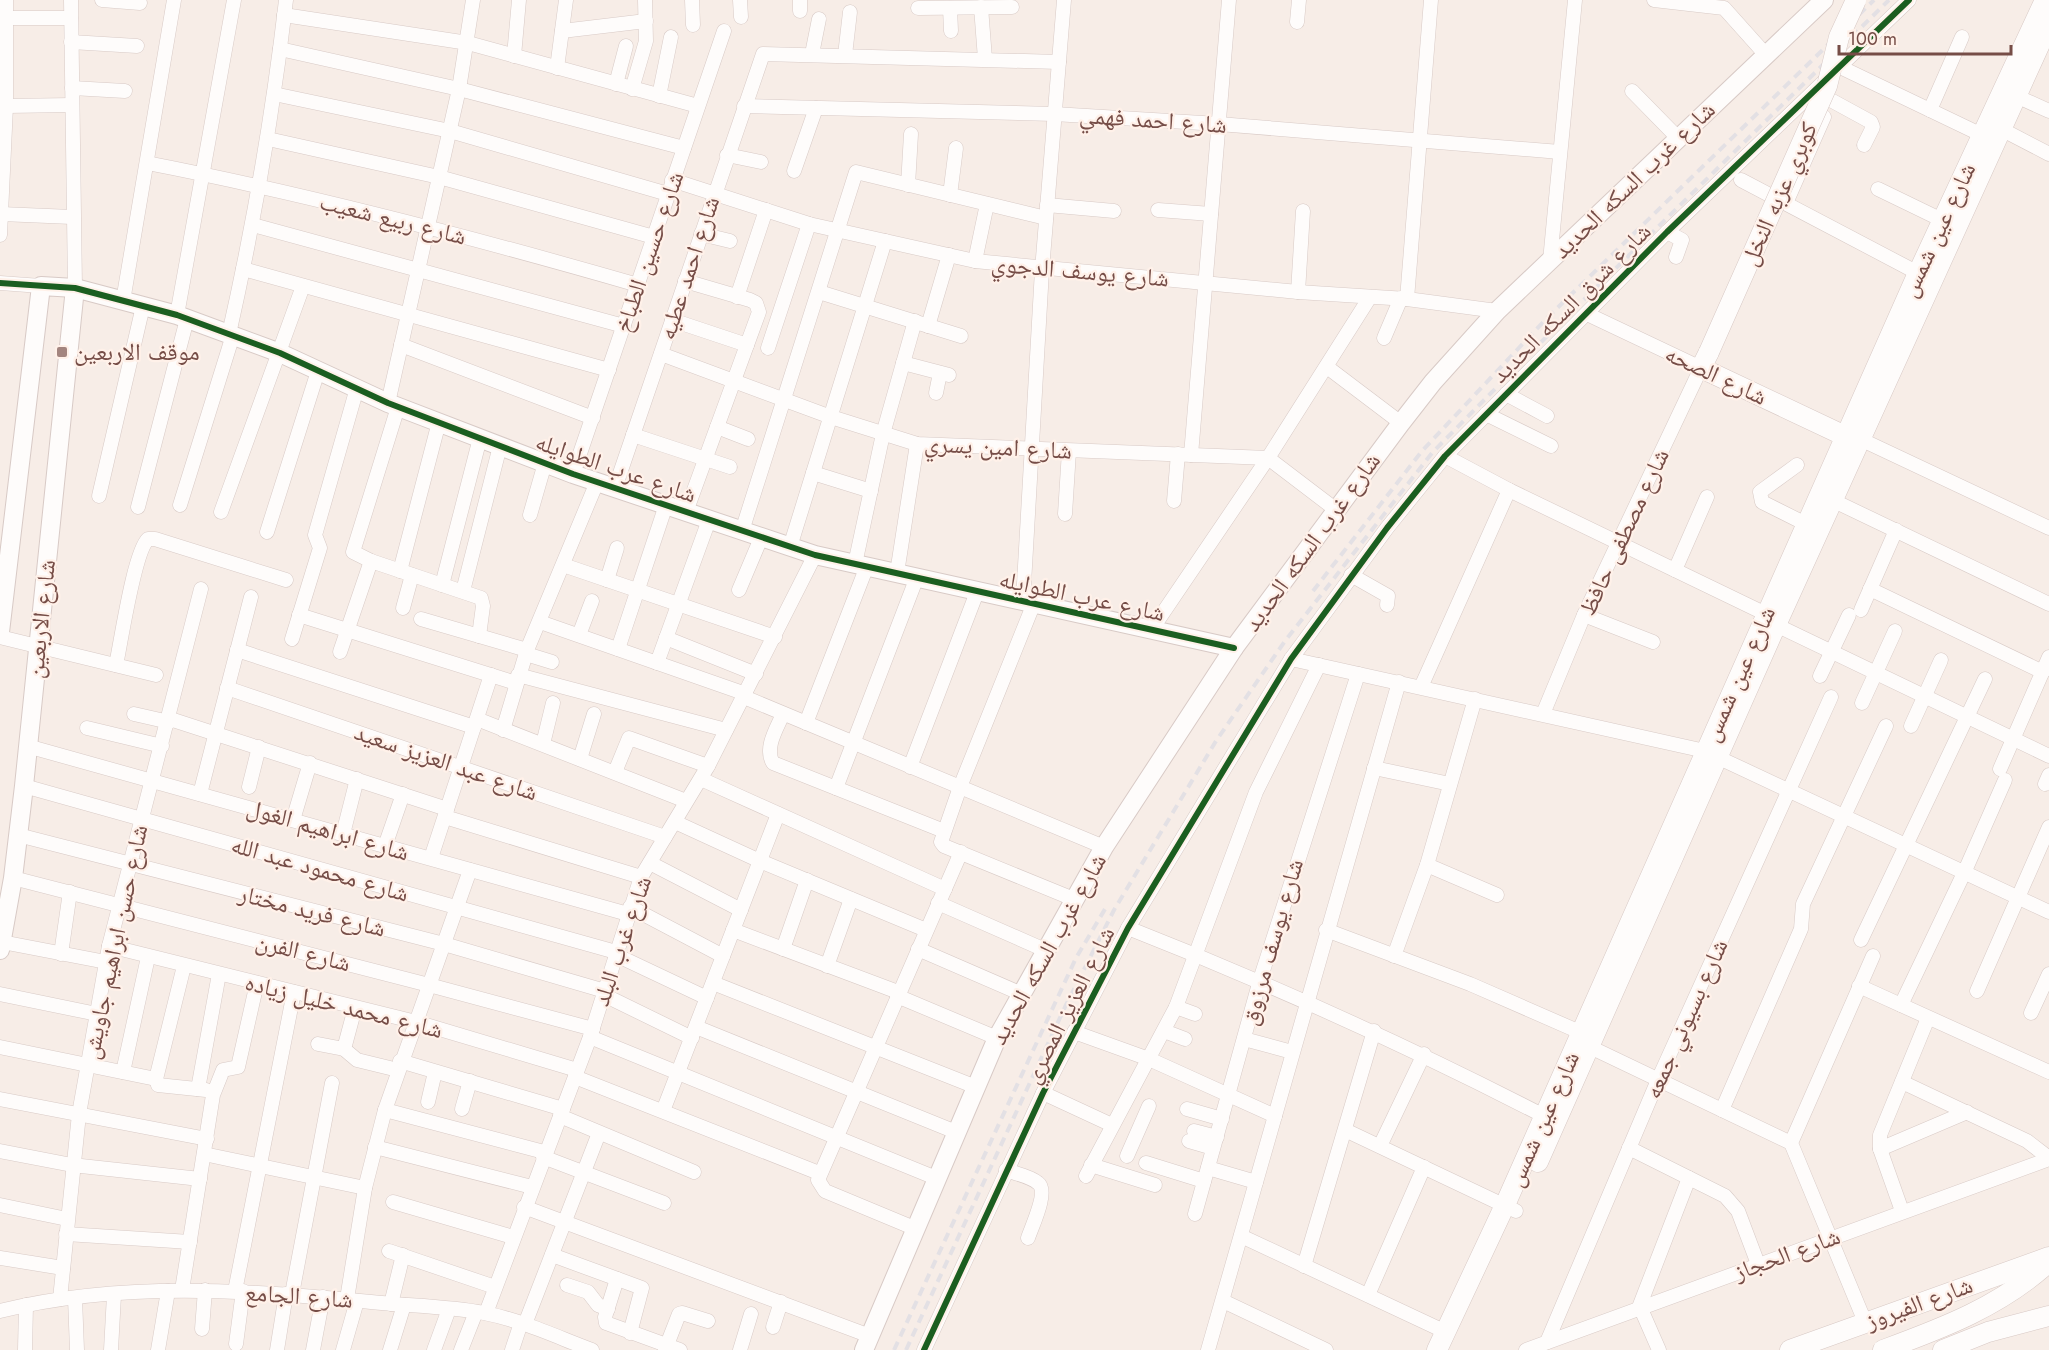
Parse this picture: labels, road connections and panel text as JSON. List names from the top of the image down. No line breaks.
{"streets":{"main road":["كوبري عزبه النخل","شارع عين شمس","شارع الصحه","شارع الفيروز"],"street":["شارع احمد فهمي","شارع غرب السكه الحديد","شارع ربيع شعيب","شارع حسين الطباخ","شارع احمد عطيه","شارع يوسف الدجوي","شارع شرق السكه الحديد","شارع امين يسري","شارع عرب الطوايله","شارع مصطفى حافظ","شارع الاربعين","شارع عبد العزيز سعيد","شارع ابراهيم الغول","شارع محمود عبد الله","شارع فريد مختار","شارع غرب البلد","شارع حسن ابراهيم جاويش","شارع يوسف مرزوق","شارع الفرن","شارع العزيز المصري","شارع محمد خليل زياده","شارع بسيوني جمعه","شارع الحجاز","شارع الجامع"]},"crossings":[["شارع احمد فهمي","شارع احمد عطيه"],["شارع غرب السكه الحديد","شارع يوسف الدجوي"],["شارع غرب السكه الحديد","شارع عرب الطوايله"],["شارع غرب السكه الحديد","شارع فريد مختار"],["شارع غرب السكه الحديد","شارع الفرن"],["كوبري عزبه النخل","شارع الصحه"],["كوبري عزبه النخل","شارع مصطفى حافظ"],["شارع ربيع شعيب","شارع حسين الطباخ"],["شارع عين شمس","شارع الصحه"],["شارع حسين الطباخ","شارع يوسف الدجوي"],["شارع حسين الطباخ","شارع عرب الطوايله"],["شارع احمد عطيه","شارع يوسف الدجوي"],["شارع احمد عطيه","شارع امين يسري"],["شارع احمد عطيه","شارع عرب الطوايله"],["شارع شرق السكه الحديد","شارع الصحه"],["شارع شرق السكه الحديد","شارع العزيز المصري"],["شارع الصحه","شارع مصطفى حافظ"],["شارع عرب الطوايله","شارع الاربعين"],["شارع عرب الطوايله","شارع غرب البلد"],["شارع الاربعين","شارع ابراهيم الغول"],["شارع الاربعين","شارع محمود عبد الله"],["شارع الاربعين","شارع فريد مختار"],["شارع الاربعين","شارع الفرن"],["شارع عبد العزيز سعيد","شارع غرب البلد"],["شارع ابراهيم الغول","شارع غرب البلد"],["شارع ابراهيم الغول","شارع حسن ابراهيم جاويش"],["شارع محمود عبد الله","شارع غرب البلد"],["شارع محمود عبد الله","شارع حسن ابراهيم جاويش"],["شارع فريد مختار","شارع غرب البلد"],["شارع فريد مختار","شارع حسن ابراهيم جاويش"],["شارع غرب البلد","شارع الفرن"],["شارع غرب البلد","شارع محمد خليل زياده"],["شارع غرب البلد","شارع الجامع"],["شارع حسن ابراهيم جاويش","شارع الفرن"],["شارع حسن ابراهيم جاويش","شارع محمد خليل زياده"],["شارع حسن ابراهيم جاويش","شارع الجامع"],["شارع بسيوني جمعه","شارع الحجاز"]],"places":{"transit":["موقف الاربعين"]},"scale_bar":"100 m"}
